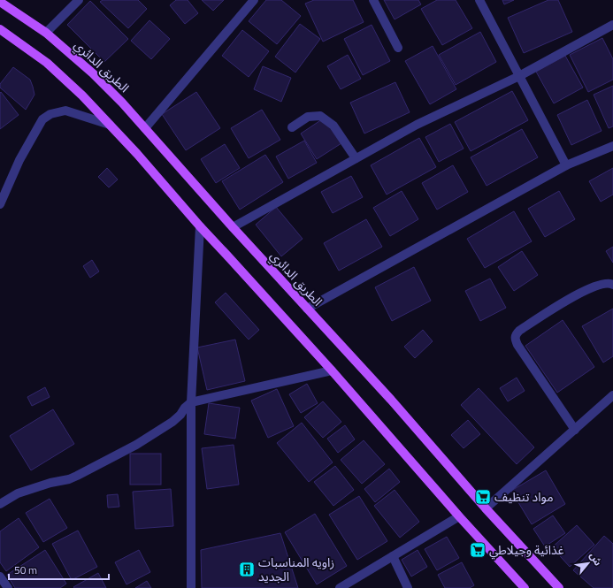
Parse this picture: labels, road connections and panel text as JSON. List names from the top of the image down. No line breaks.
{"streets":{"main road":["الطريق الدائري"]},"places":{"supermarket":["مواد تنظيف","غذائية وجيلاطي"],"building":["زاويه المناسبات الجديد"]},"scale_bar":"50 m","north":"top right"}
